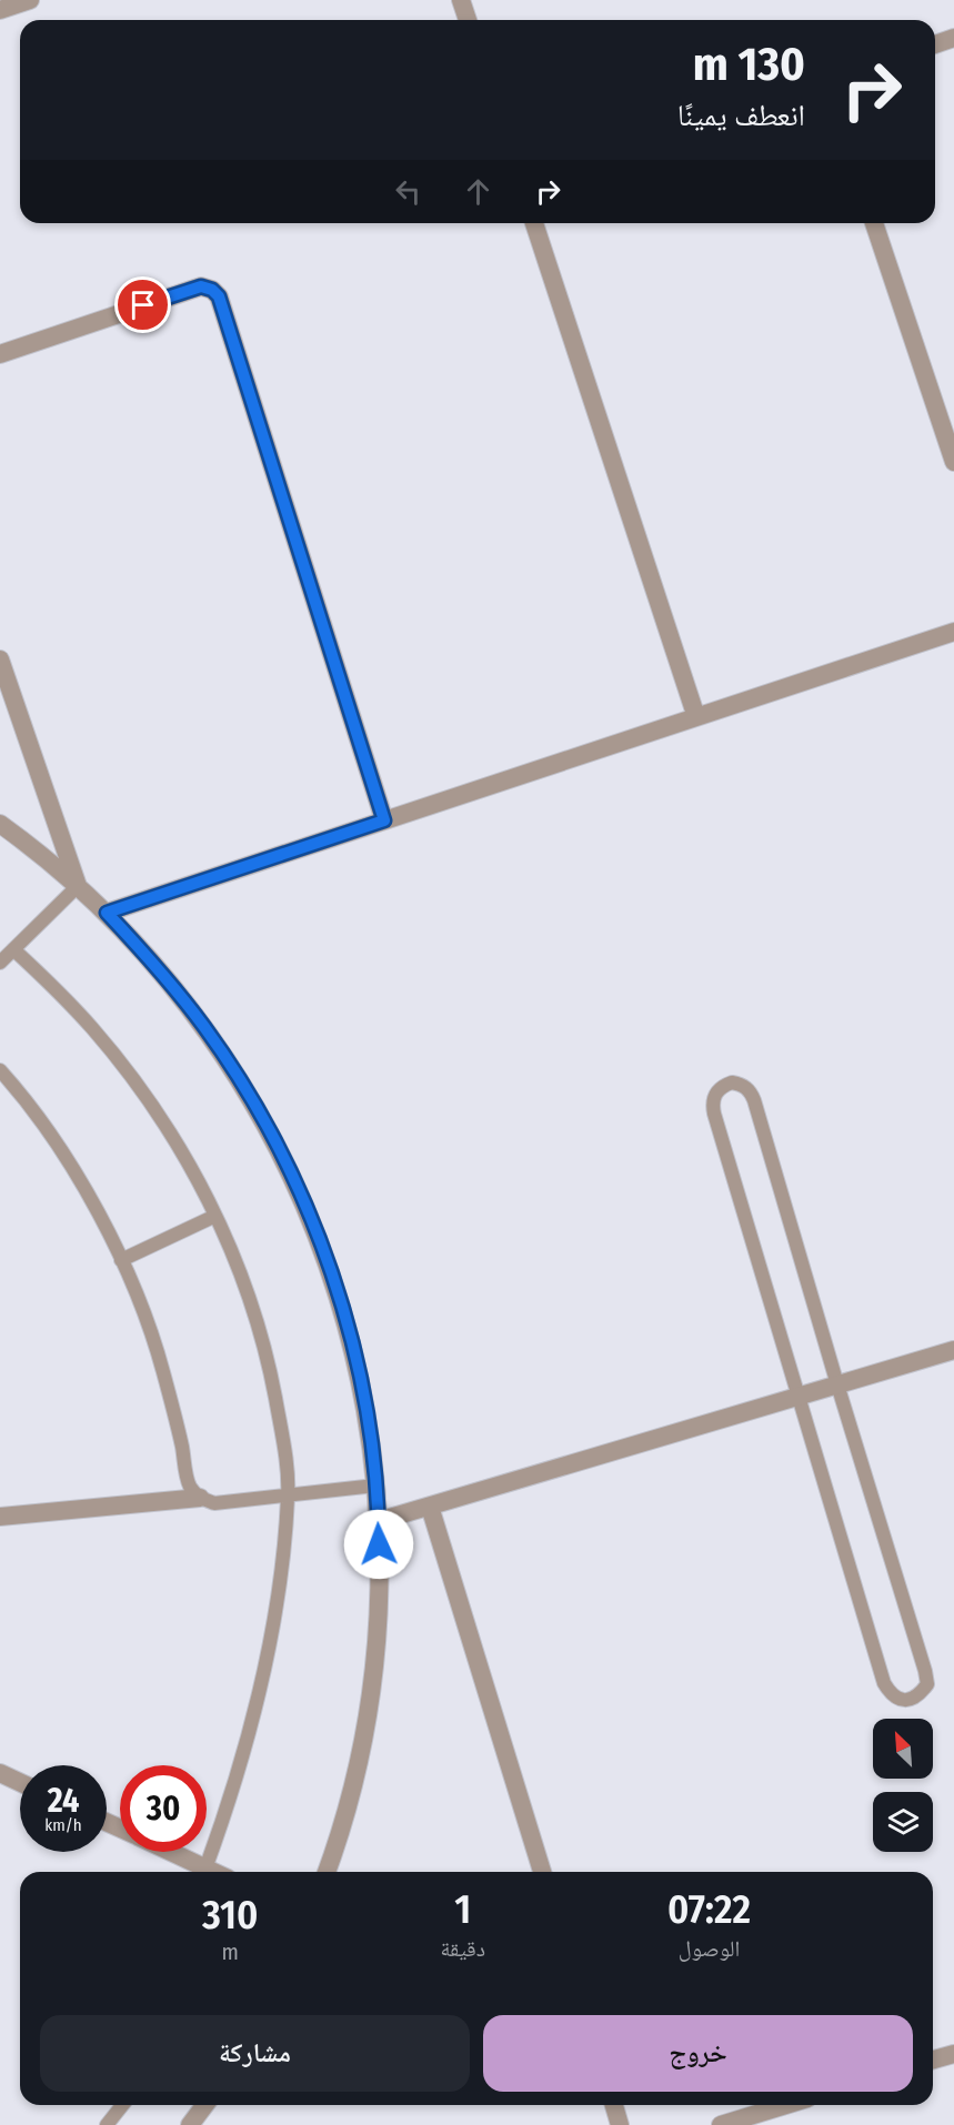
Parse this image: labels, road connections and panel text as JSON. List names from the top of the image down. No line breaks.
{"north":"top left","page":{"turn":["130 m","انعطف يمينًا"],"speed":"24 km/h","limit":"30","eta":["07:22","الوصول","1","دقيقة","310","m"],"buttons":["خروج","مشاركة"]}}
